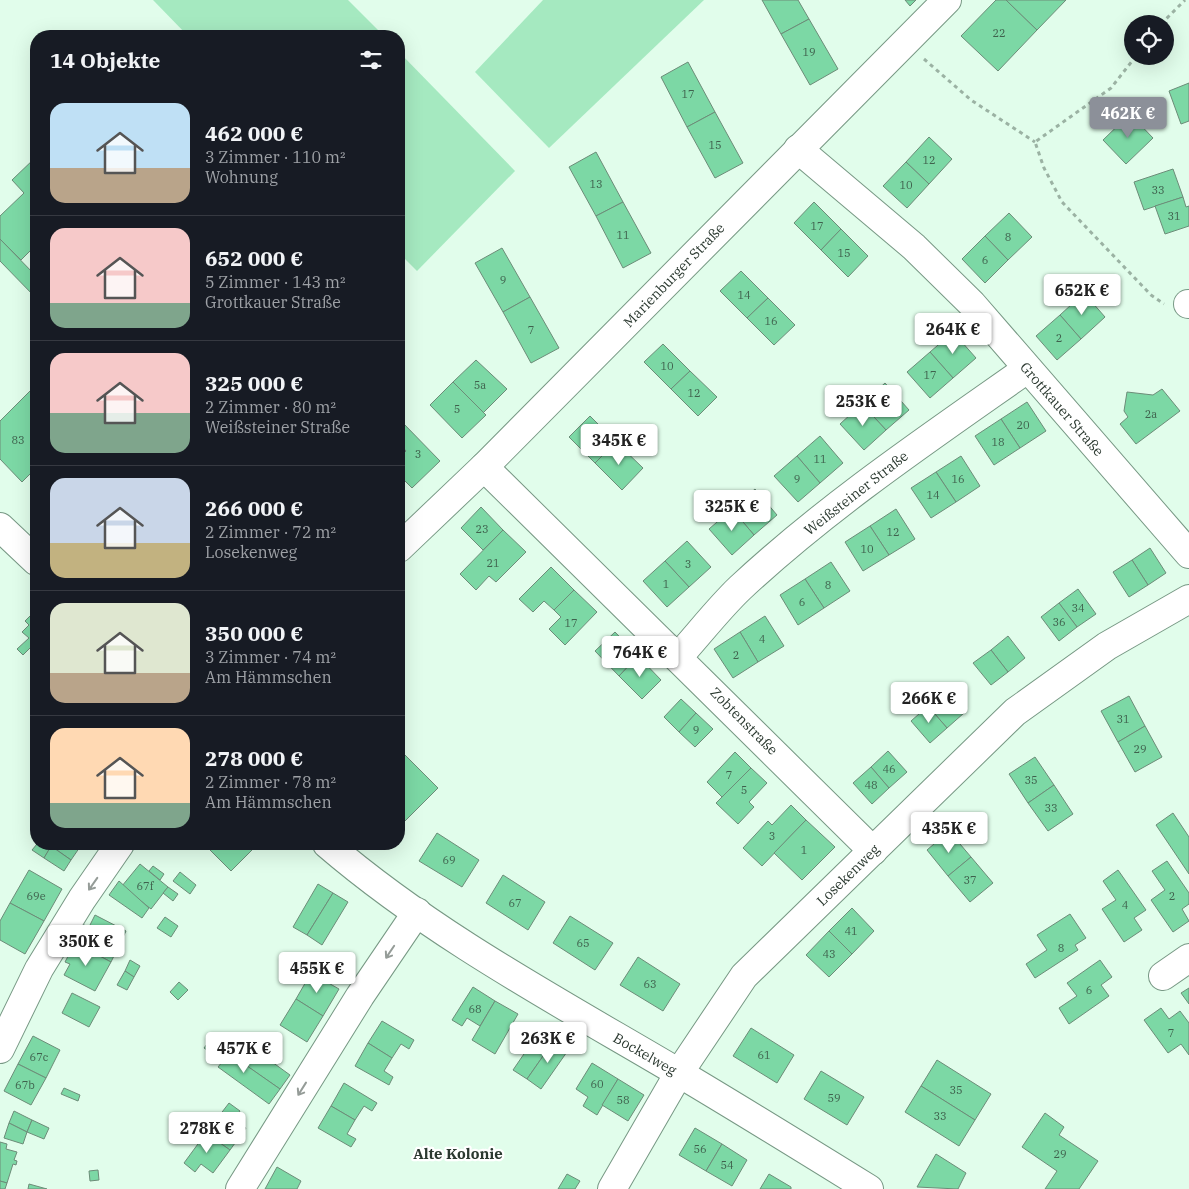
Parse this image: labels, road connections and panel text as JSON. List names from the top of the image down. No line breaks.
{"streets":{"street":["Marienburger Straße","Grottkauer Straße","Weißsteiner Straße","Zobtenstraße","Losekenweg","Bockelweg"]},"crossings":[["Marienburger Straße","Grottkauer Straße"],["Marienburger Straße","Zobtenstraße"],["Grottkauer Straße","Weißsteiner Straße"],["Weißsteiner Straße","Zobtenstraße"],["Zobtenstraße","Losekenweg"],["Losekenweg","Bockelweg"]],"districts":["Alte Kolonie"],"house_numbers":["22","19","17","15","12","13","10","33","31","17","11","8","15","6","9","14","16","7","2","10","17","5a","12","5","2a","20","83","18","3","11","9","16","14","23","12","10","21","3","1","8","6","34","36","17","4","2","31","9","29","46","7","35","48","5","33","3","1","69","37","67f","69e","2","67","4","41","65","8","43","63","6","68","7","61","67c","60","67b","35","59","58","33","56","29","54"],"page":{"heading":"14 Objekte","list":[{"name":"462 000 €","note":"3 Zimmer · 110 m² · Wohnung"},{"name":"652 000 €","note":"5 Zimmer · 143 m² · Grottkauer Straße"},{"name":"325 000 €","note":"2 Zimmer · 80 m² · Weißsteiner Straße"},{"name":"266 000 €","note":"2 Zimmer · 72 m² · Losekenweg"},{"name":"350 000 €","note":"3 Zimmer · 74 m² · Am Hämmschen"},{"name":"278 000 €","note":"2 Zimmer · 78 m² · Am Hämmschen"}],"price":["462K €","652K €","264K €","253K €","345K €","325K €","764K €","266K €","435K €","350K €","455K €","263K €","457K €","278K €"]}}
